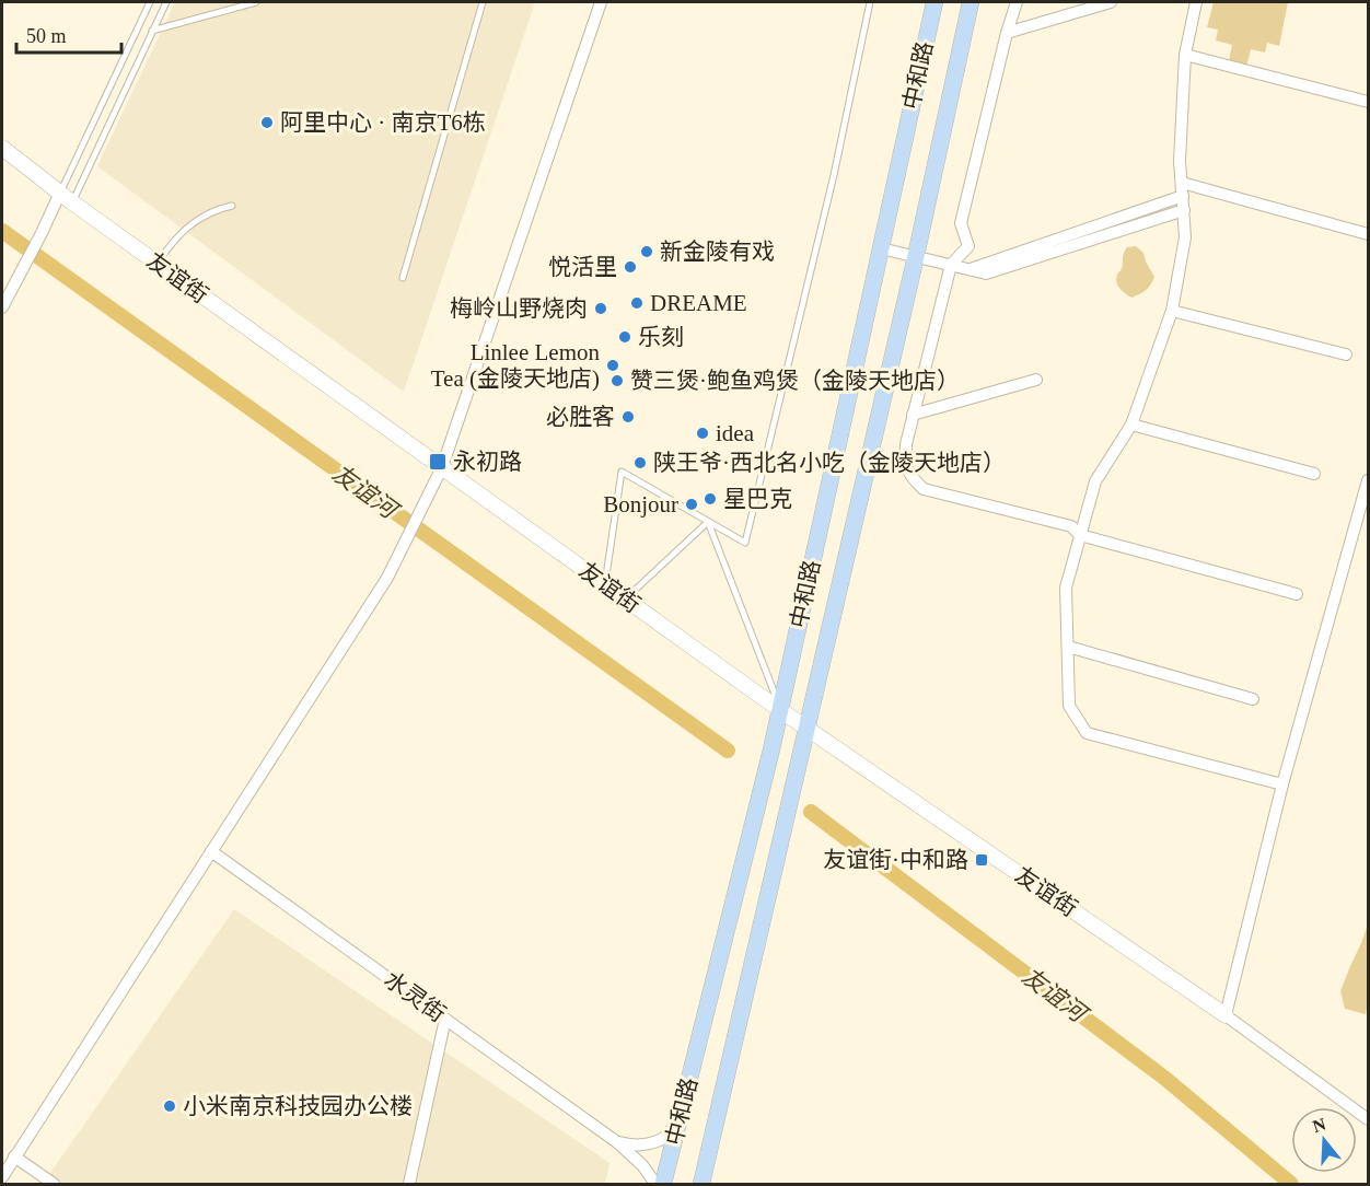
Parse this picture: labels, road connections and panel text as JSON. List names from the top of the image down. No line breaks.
{"streets":{"main road":["中和路"],"street":["友谊街","水灵街"]},"crossings":[["中和路","友谊街"]],"water":["友谊河"],"places":{"other":["阿里中心 · 南京T6栋","新金陵有戏","悦活里","DREAME","梅岭山野烧肉","乐刻","Linlee Lemon Tea (金陵天地店)","赞三煲·鲍鱼鸡煲（金陵天地店）","必胜客","idea","陕王爷·西北名小吃（金陵天地店）","星巴克","Bonjour","小米南京科技园办公楼"],"transit":["永初路","友谊街·中和路"]},"scale_bar":"50 m","north":"top"}
